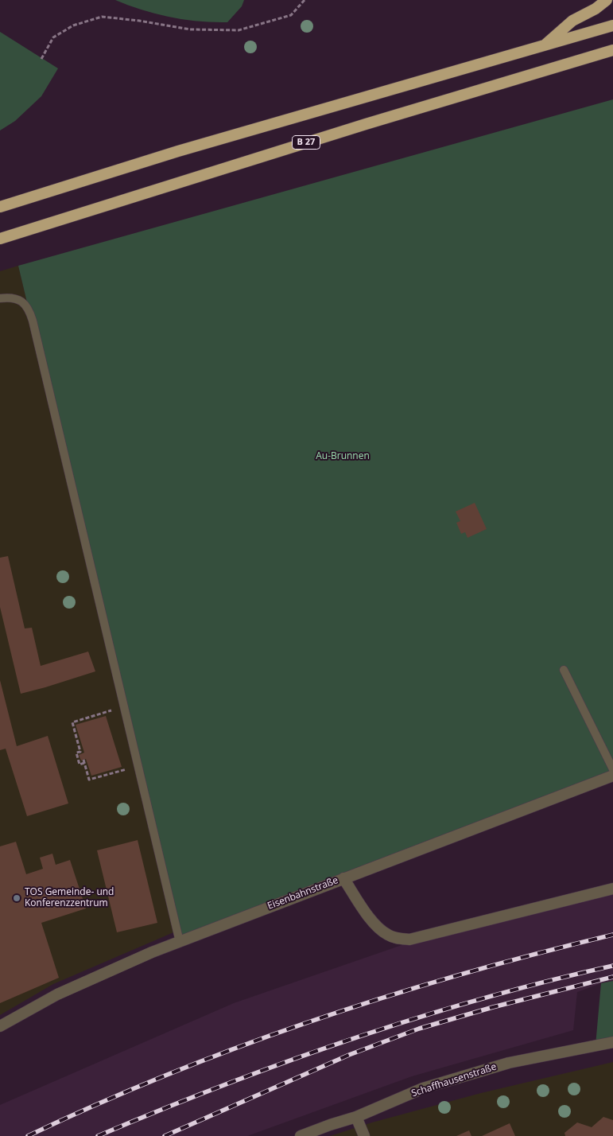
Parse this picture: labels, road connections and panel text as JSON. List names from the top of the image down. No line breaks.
{"streets":{"highway":["B 27"],"street":["Eisenbahnstraße","Schaffhausenstraße"]},"parks":["Au-Brunnen"],"places":["TOS Gemeinde- und Konferenzzentrum"]}
